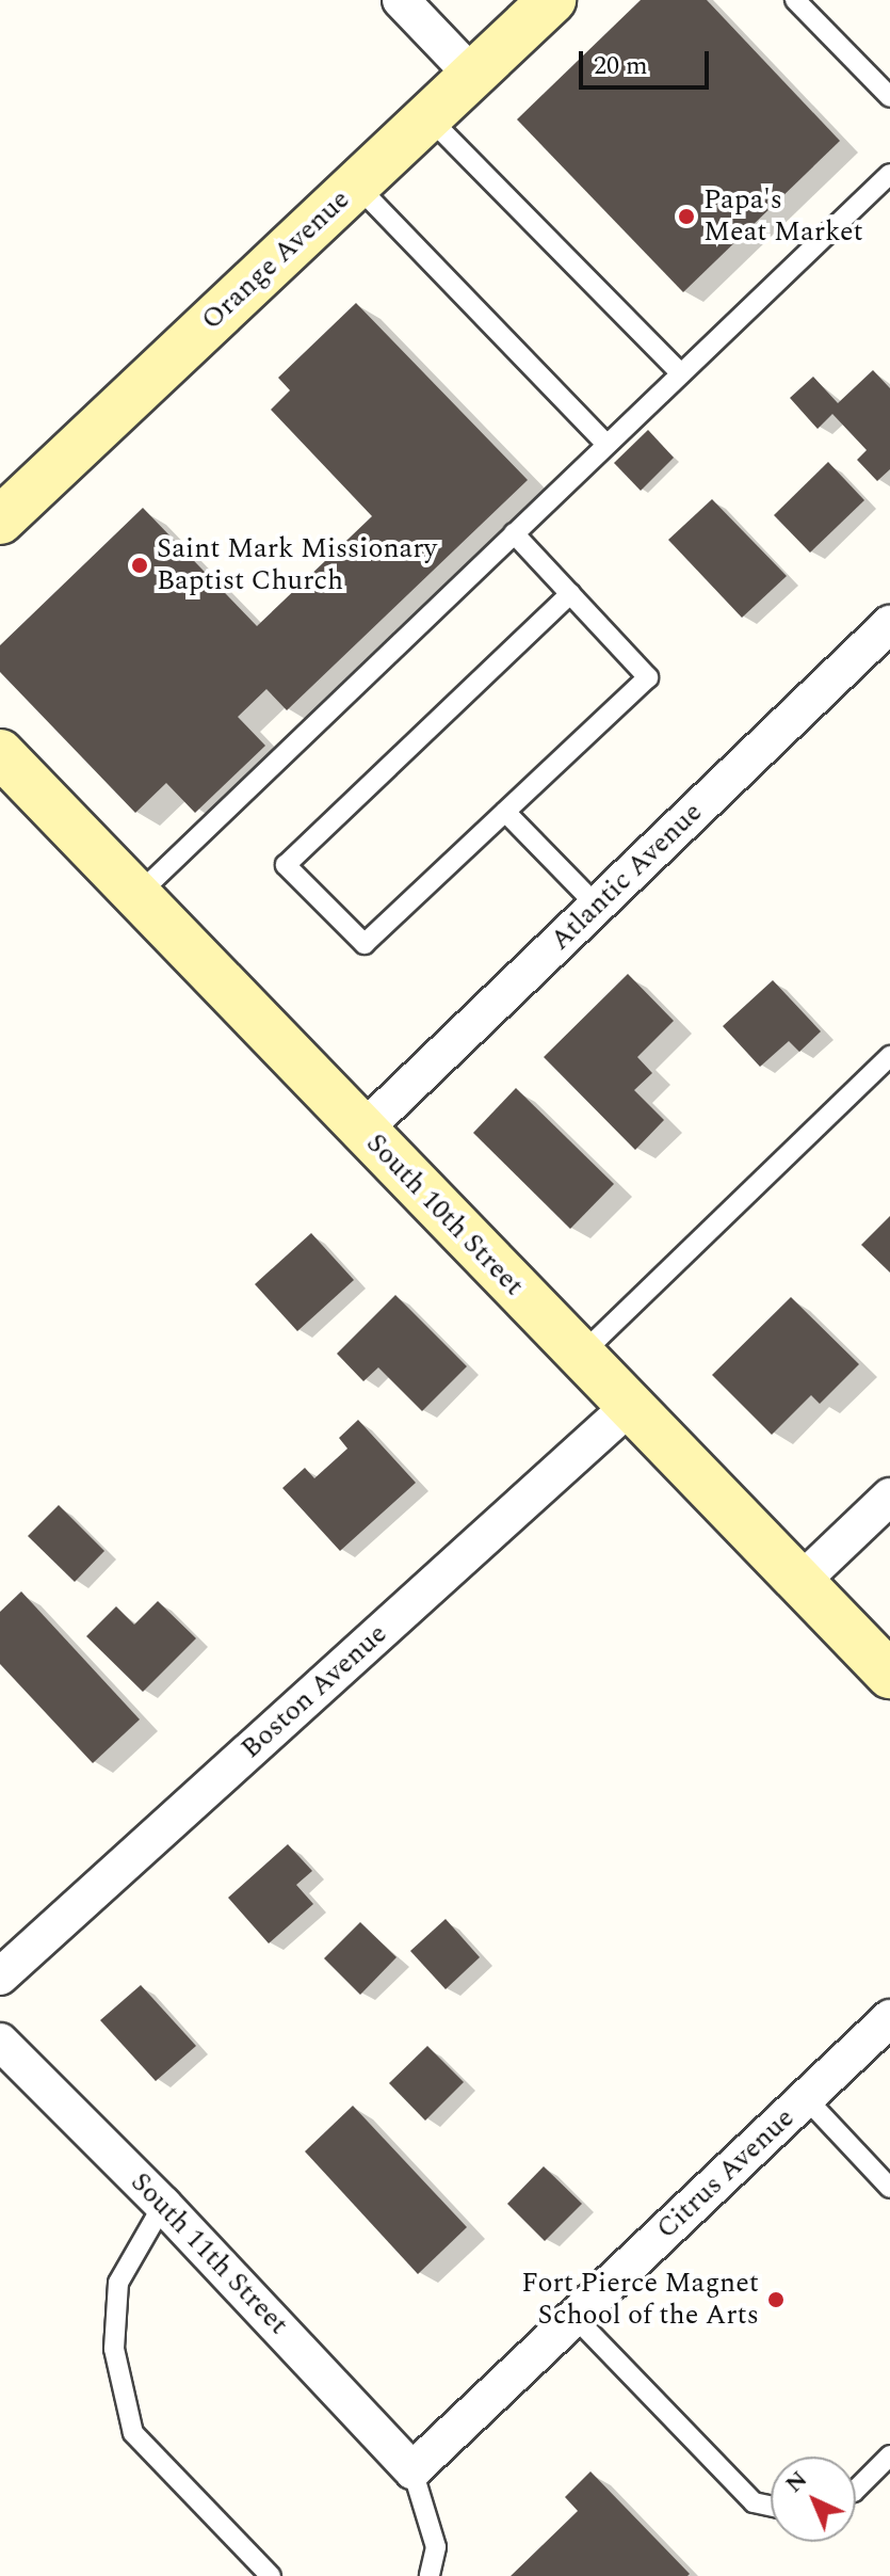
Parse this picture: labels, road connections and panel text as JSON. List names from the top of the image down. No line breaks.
{"streets":{"street":["Orange Avenue","Atlantic Avenue","South 10th Street","Boston Avenue","Citrus Avenue","South 11th Street"]},"crossings":[["Atlantic Avenue","South 10th Street"],["South 10th Street","Boston Avenue"],["Citrus Avenue","South 11th Street"]],"places":["Papa's Meat Market","Saint Mark Missionary Baptist Church","Fort Pierce Magnet School of the Arts"],"scale_bar":"20 m","north":"top left"}
